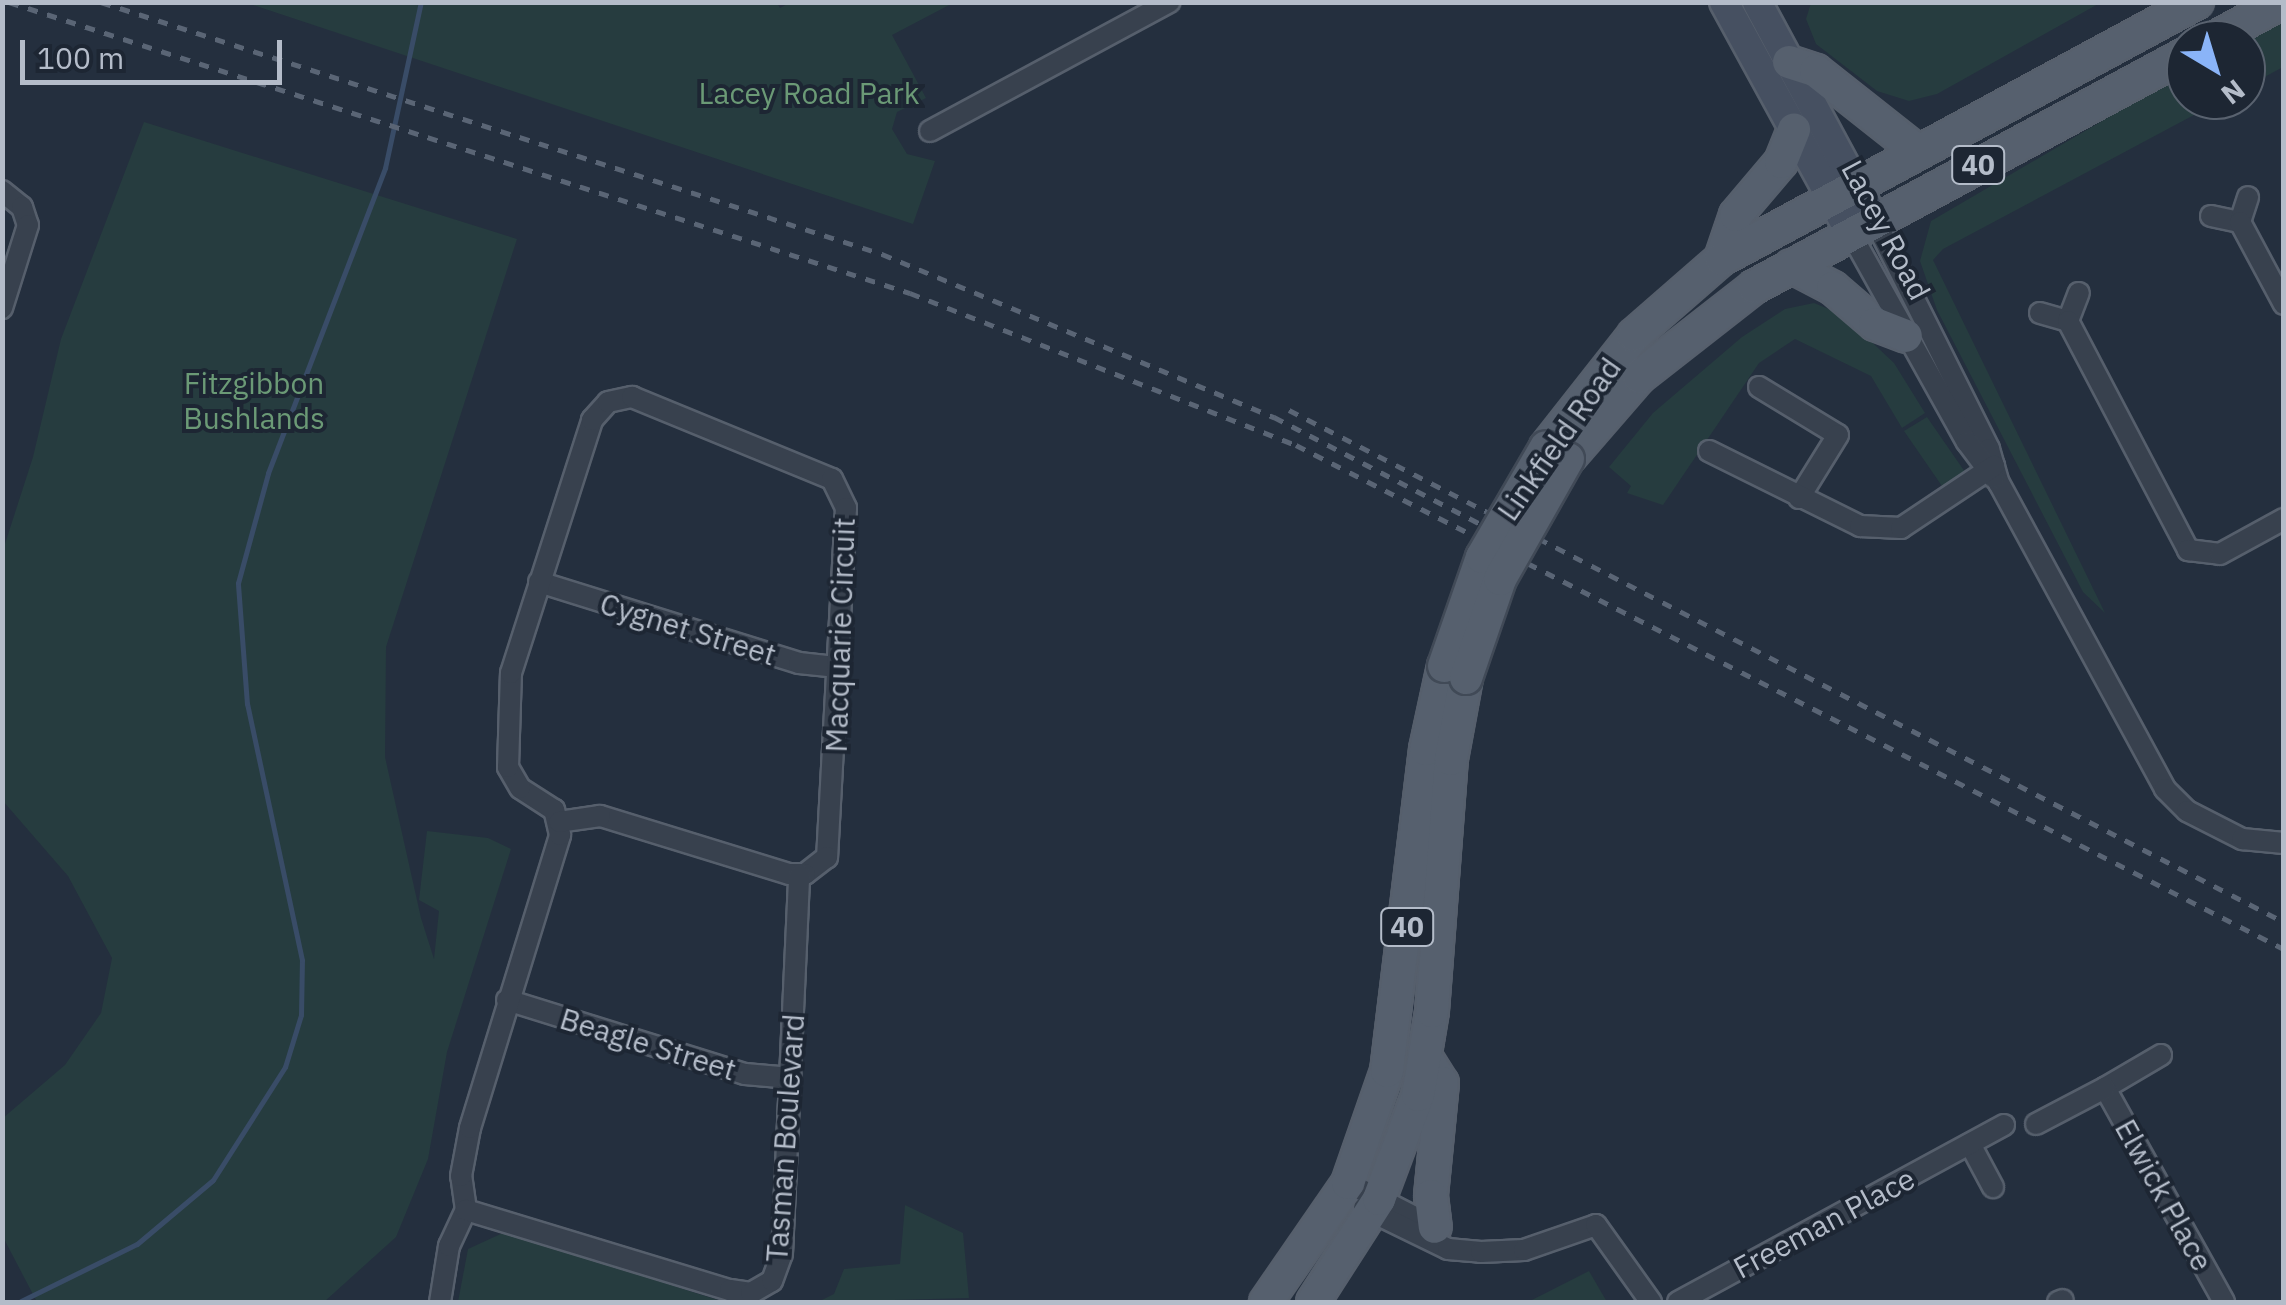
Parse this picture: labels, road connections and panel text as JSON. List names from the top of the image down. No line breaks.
{"streets":{"main road":["40","Linkfield Road"],"street":["Lacey Road","Cygnet Street","Macquarie Circuit","Beagle Street","Tasman Boulevard","Elwick Place","Freeman Place"]},"crossings":[["40","Linkfield Road"],["Lacey Road","Linkfield Road"],["Cygnet Street","Macquarie Circuit"],["Macquarie Circuit","Tasman Boulevard"],["Beagle Street","Tasman Boulevard"]],"parks":["Lacey Road Park","Fitzgibbon Bushlands"],"scale_bar":"100 m","north":"bottom right"}
